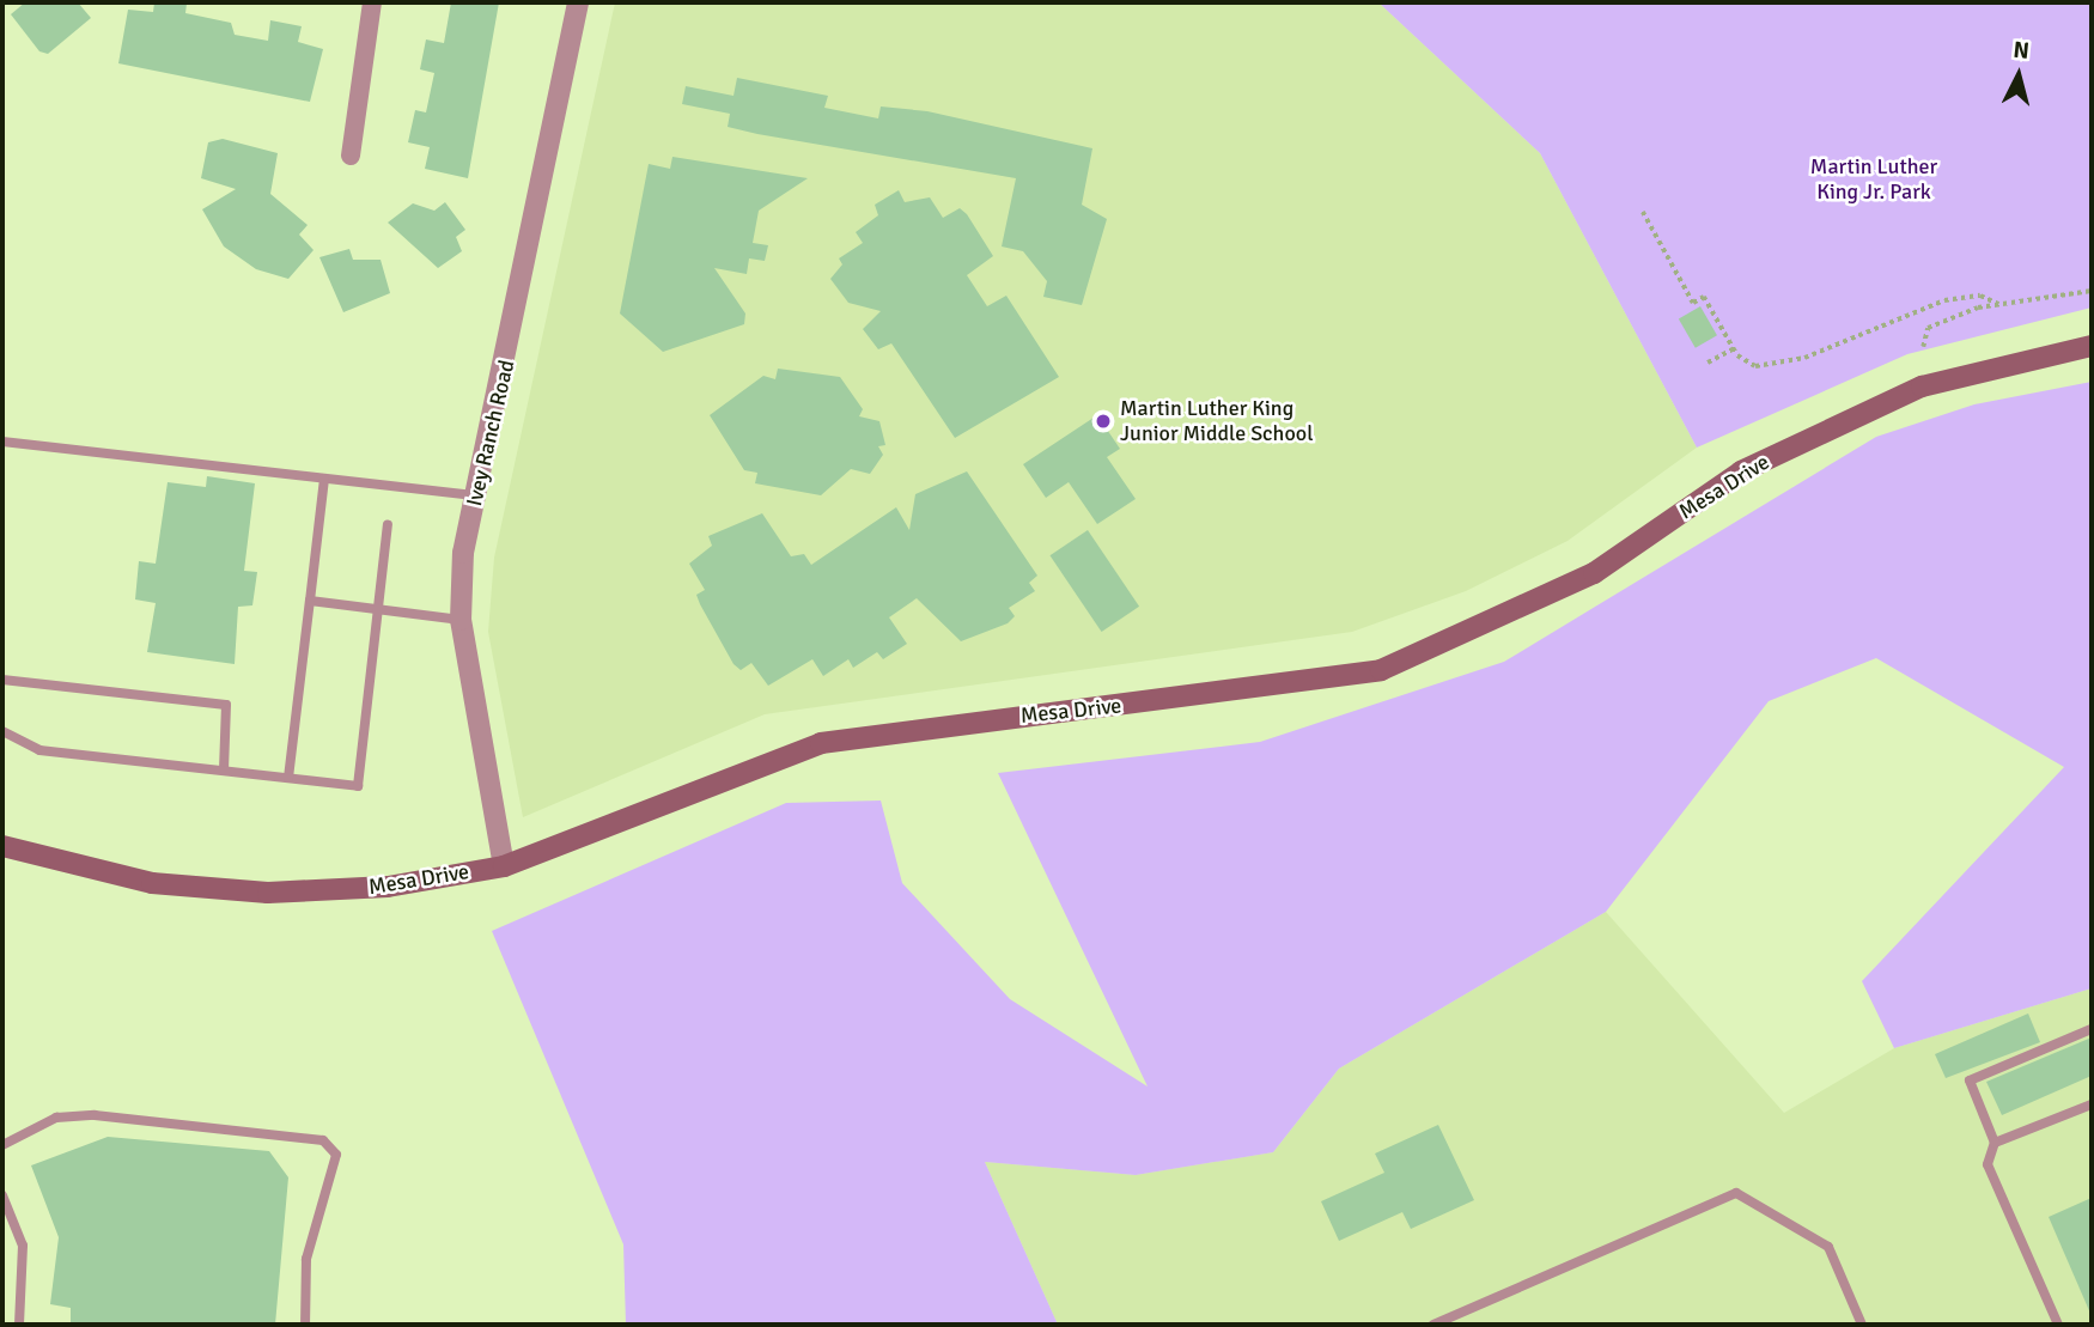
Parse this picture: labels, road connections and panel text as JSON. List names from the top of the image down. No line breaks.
{"streets":{"main road":["Mesa Drive"],"street":["Ivey Ranch Road"]},"crossings":[["Ivey Ranch Road","Mesa Drive"]],"parks":["Martin Luther King Jr. Park"],"places":["Martin Luther King Junior Middle School"],"north":"top"}
